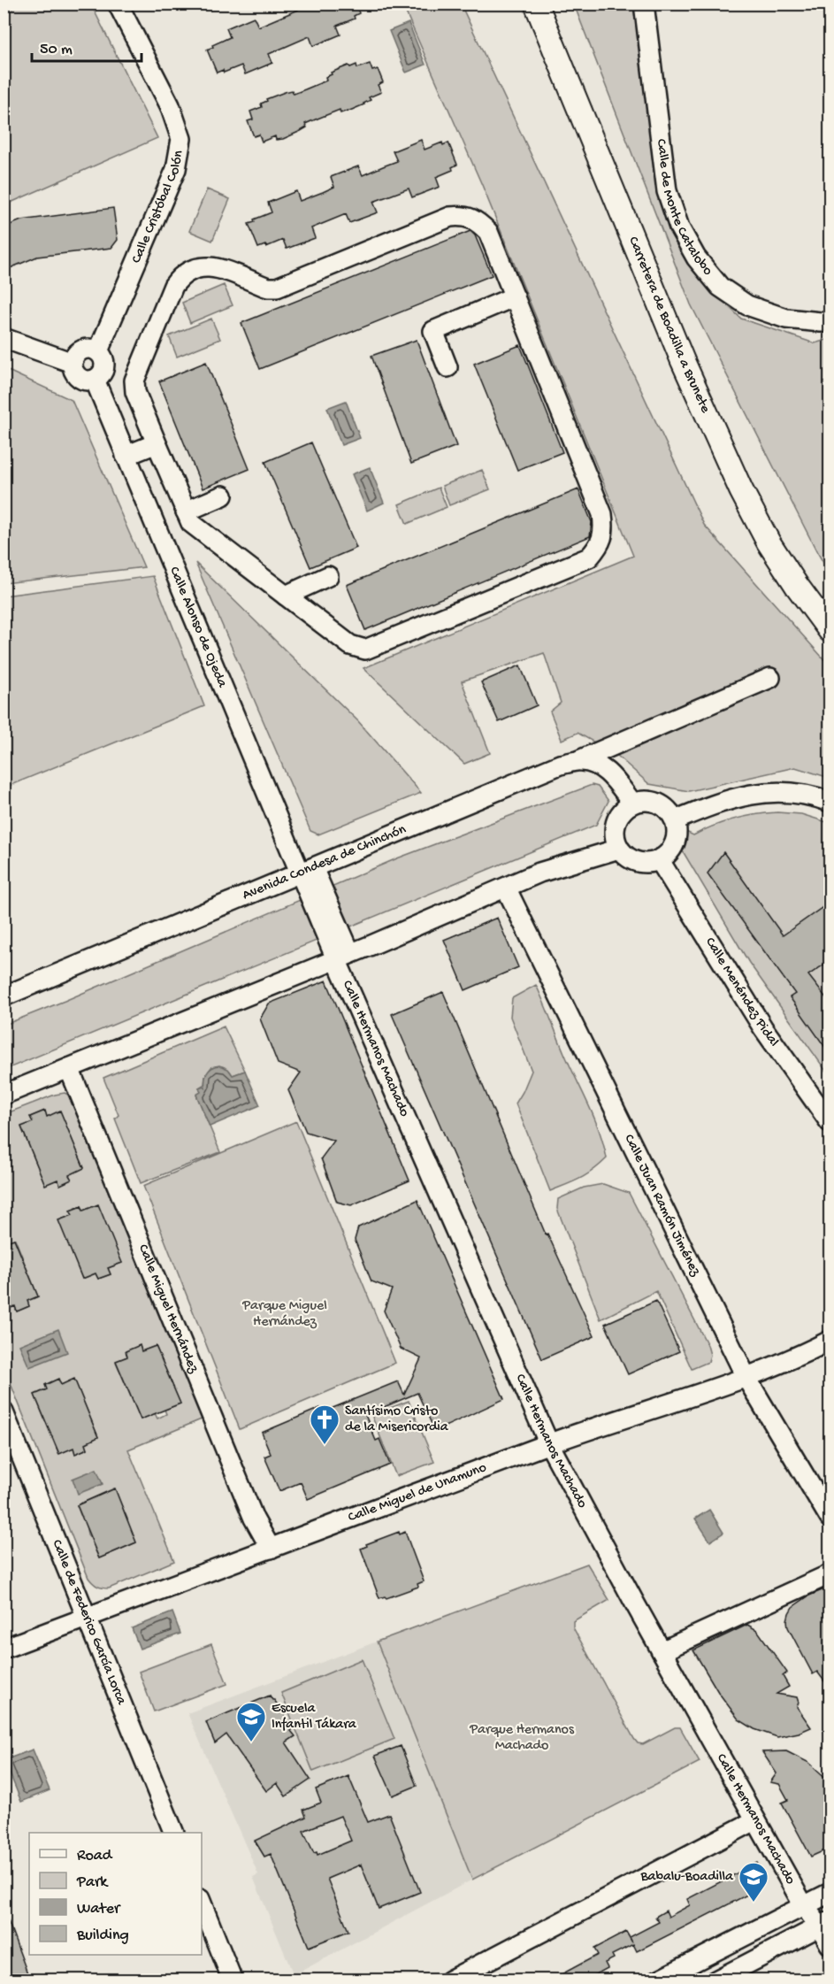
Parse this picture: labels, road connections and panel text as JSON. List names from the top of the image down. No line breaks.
{"streets":{"main road":["Carretera de Boadilla a Brunete"],"street":["Calle de Monte Catalobo","Calle Cristóbal Colón","Calle Alonso de Ojeda","Avenida Condesa de Chinchón","Calle Menéndez Pidal","Calle Hermanos Machado","Calle Juan Ramón Jiménez","Calle Miguel Hernández","Calle Miguel de Unamuno","Calle de Federico García Lorca"]},"crossings":[["Calle Cristóbal Colón","Calle Alonso de Ojeda"],["Calle Alonso de Ojeda","Avenida Condesa de Chinchón"],["Calle Alonso de Ojeda","Calle Hermanos Machado"],["Calle Hermanos Machado","Calle Miguel de Unamuno"],["Calle Juan Ramón Jiménez","Calle Miguel de Unamuno"],["Calle Miguel Hernández","Calle Miguel de Unamuno"],["Calle Miguel de Unamuno","Calle de Federico García Lorca"]],"parks":["Parque Miguel Hernández","Parque Hermanos Machado"],"places":{"church":["Santísimo Cristo de la Misericordia"],"school or university":["Escuela Infantil Tákara","Babalu-Boadilla"]},"legend":["Road","Park","Water","Building"],"scale_bar":"50 m"}
